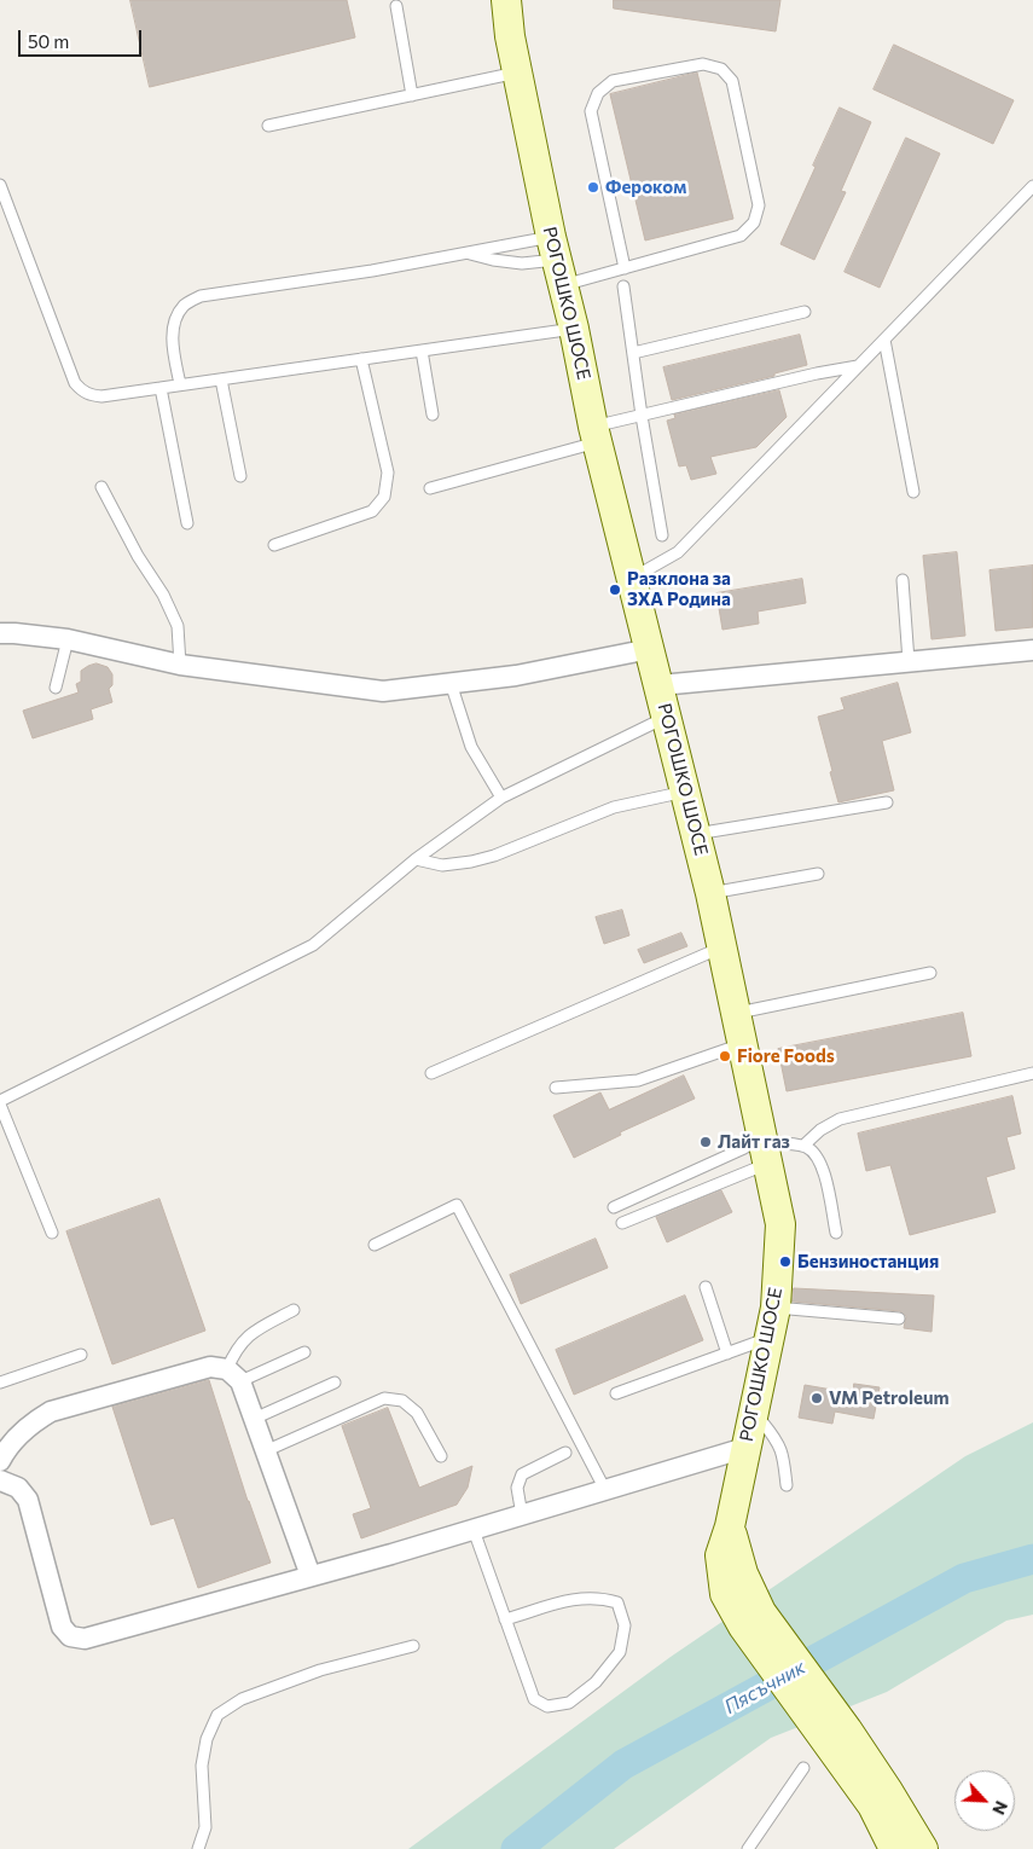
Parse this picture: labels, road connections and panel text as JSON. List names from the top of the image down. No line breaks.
{"streets":{"main road":["РОГОШКО ШОСЕ"]},"water":["Пясъчник"],"places":["Фероком","Разклона за ЗХА Родина","Fiore Foods","Лайт газ","Бензиностанция","VM Petroleum"],"scale_bar":"50 m","north":"bottom right"}
